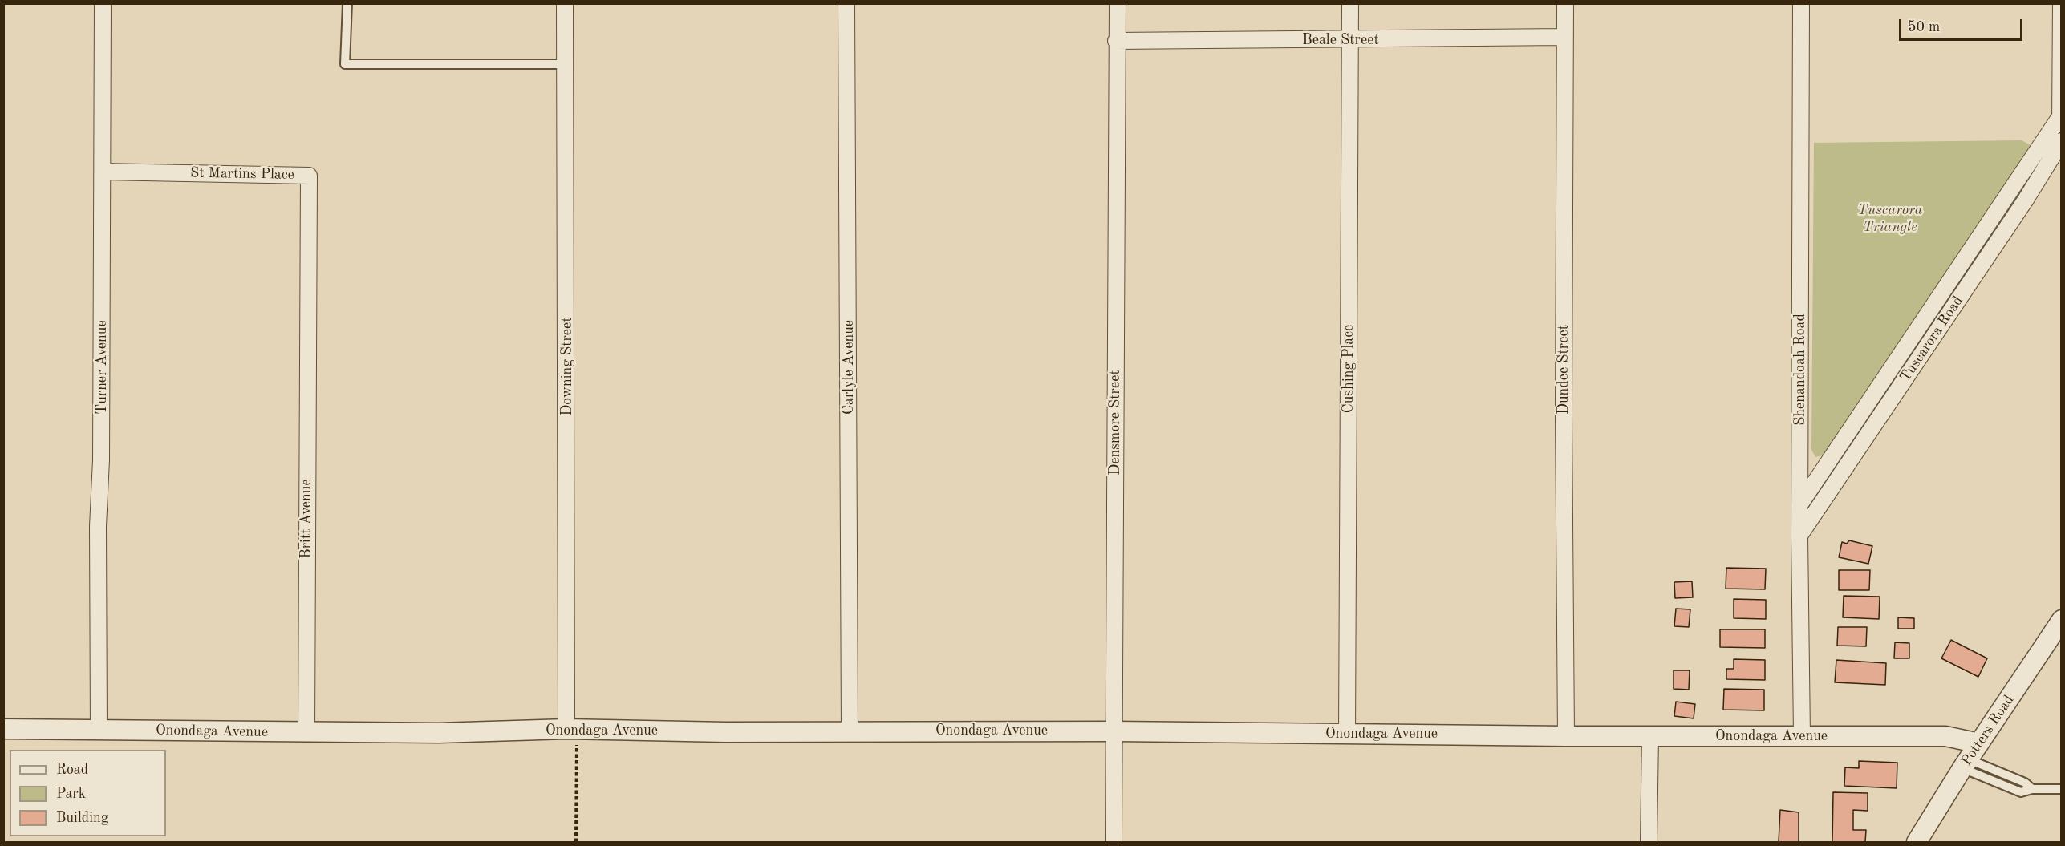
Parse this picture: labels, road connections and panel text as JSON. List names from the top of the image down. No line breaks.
{"streets":{"street":["Beale Street","St Martins Place","Tuscarora Road","Downing Street","Turner Avenue","Carlyle Avenue","Cushing Place","Dundee Street","Shenandoah Road","Densmore Street","Britt Avenue","Onondaga Avenue","Potters Road"]},"crossings":[["Beale Street","Cushing Place"],["Beale Street","Dundee Street"],["Beale Street","Densmore Street"],["St Martins Place","Turner Avenue"],["St Martins Place","Britt Avenue"],["Tuscarora Road","Shenandoah Road"],["Downing Street","Onondaga Avenue"],["Turner Avenue","Onondaga Avenue"],["Carlyle Avenue","Onondaga Avenue"],["Cushing Place","Onondaga Avenue"],["Dundee Street","Onondaga Avenue"],["Shenandoah Road","Onondaga Avenue"],["Densmore Street","Onondaga Avenue"],["Britt Avenue","Onondaga Avenue"],["Onondaga Avenue","Potters Road"]],"parks":["Tuscarora Triangle"],"legend":["Road","Park","Building"],"scale_bar":"50 m"}
